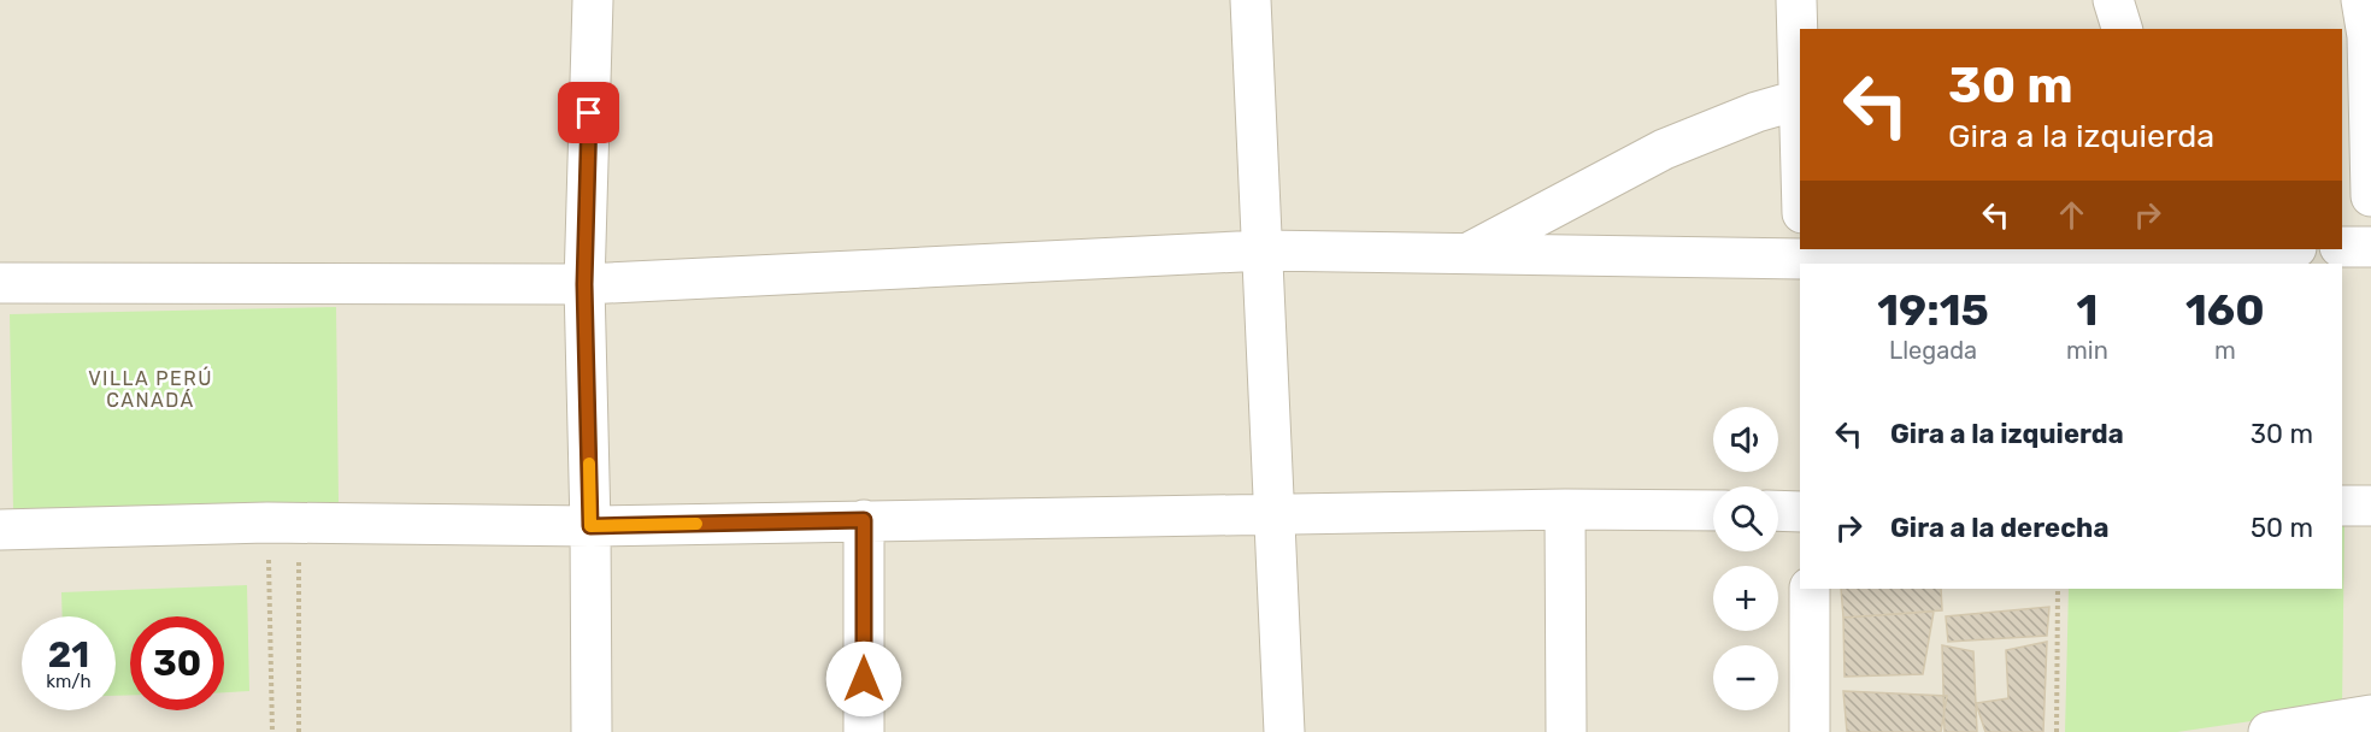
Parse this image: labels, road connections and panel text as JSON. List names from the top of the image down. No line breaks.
{"districts":["VILLA PERÚ CANADÁ"],"page":{"turn":["30 m","Gira a la izquierda"],"eta":["19:15","Llegada","1","min","160","m"],"list":[{"name":"Gira a la izquierda","value":"30 m"},{"name":"Gira a la derecha","value":"50 m"}],"map_buttons":["+","−"],"speed":"21 km/h","limit":"30"}}
